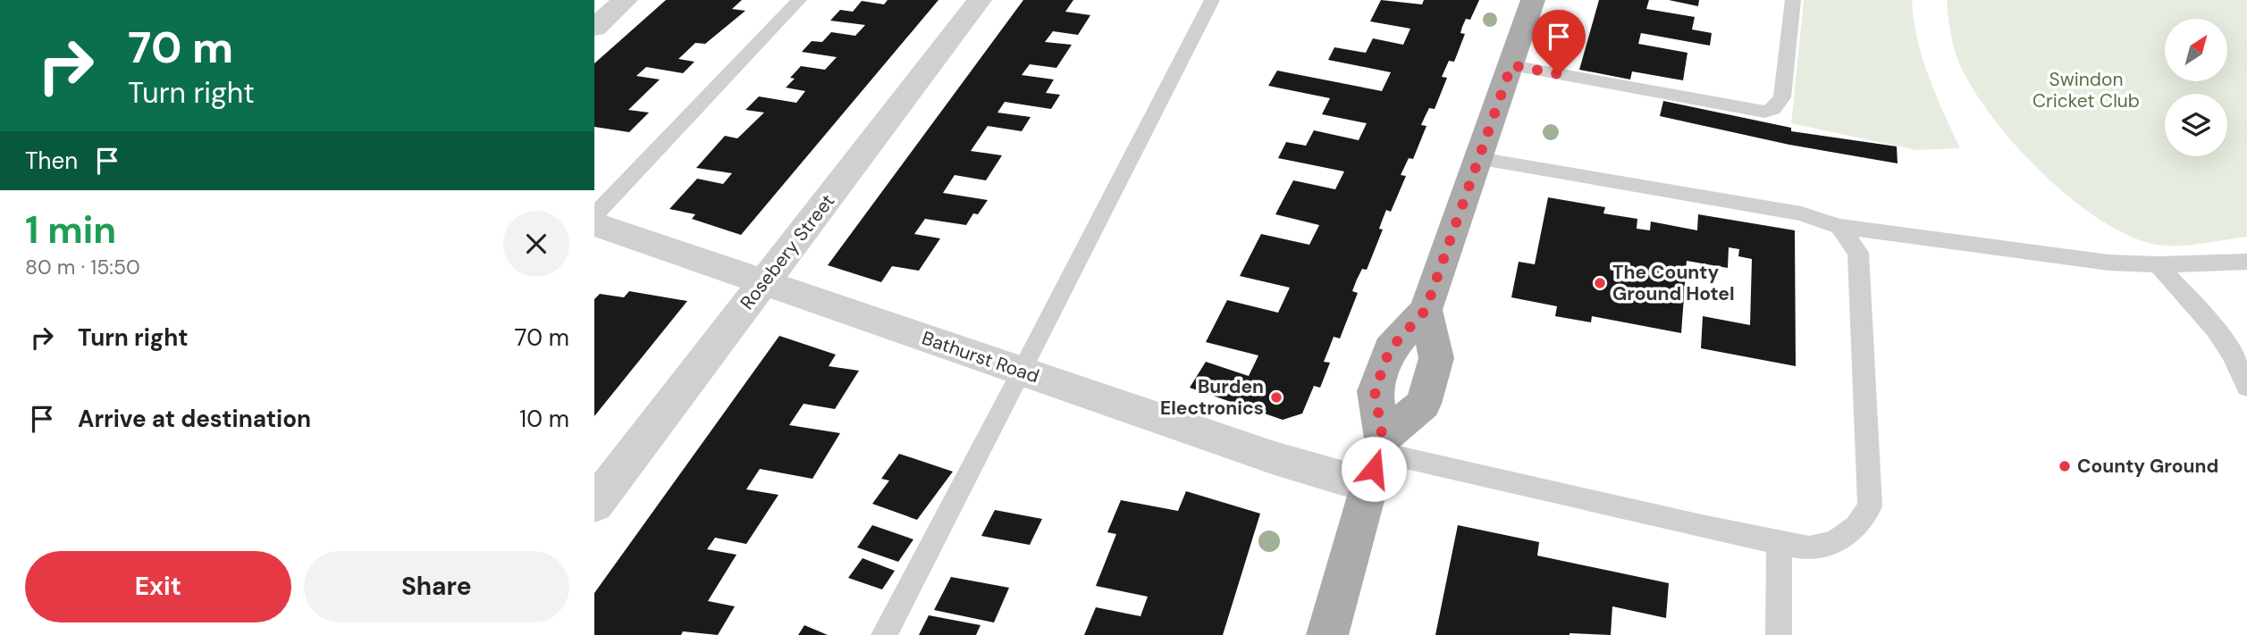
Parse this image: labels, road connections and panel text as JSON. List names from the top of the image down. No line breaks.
{"streets":{"street":["Rosebery Street","Bathurst Road"]},"crossings":[["Rosebery Street","Bathurst Road"]],"parks":["Swindon Cricket Club"],"places":["The County Ground Hotel","Burden Electronics","County Ground"],"north":"top right","page":{"turn":["70 m","Turn right"],"then":"Then","heading":["1 min","80 m · 15:50"],"list":[{"name":"Turn right","value":"70 m"},{"name":"Arrive at destination","value":"10 m"}],"buttons":["Exit","Share"]}}
